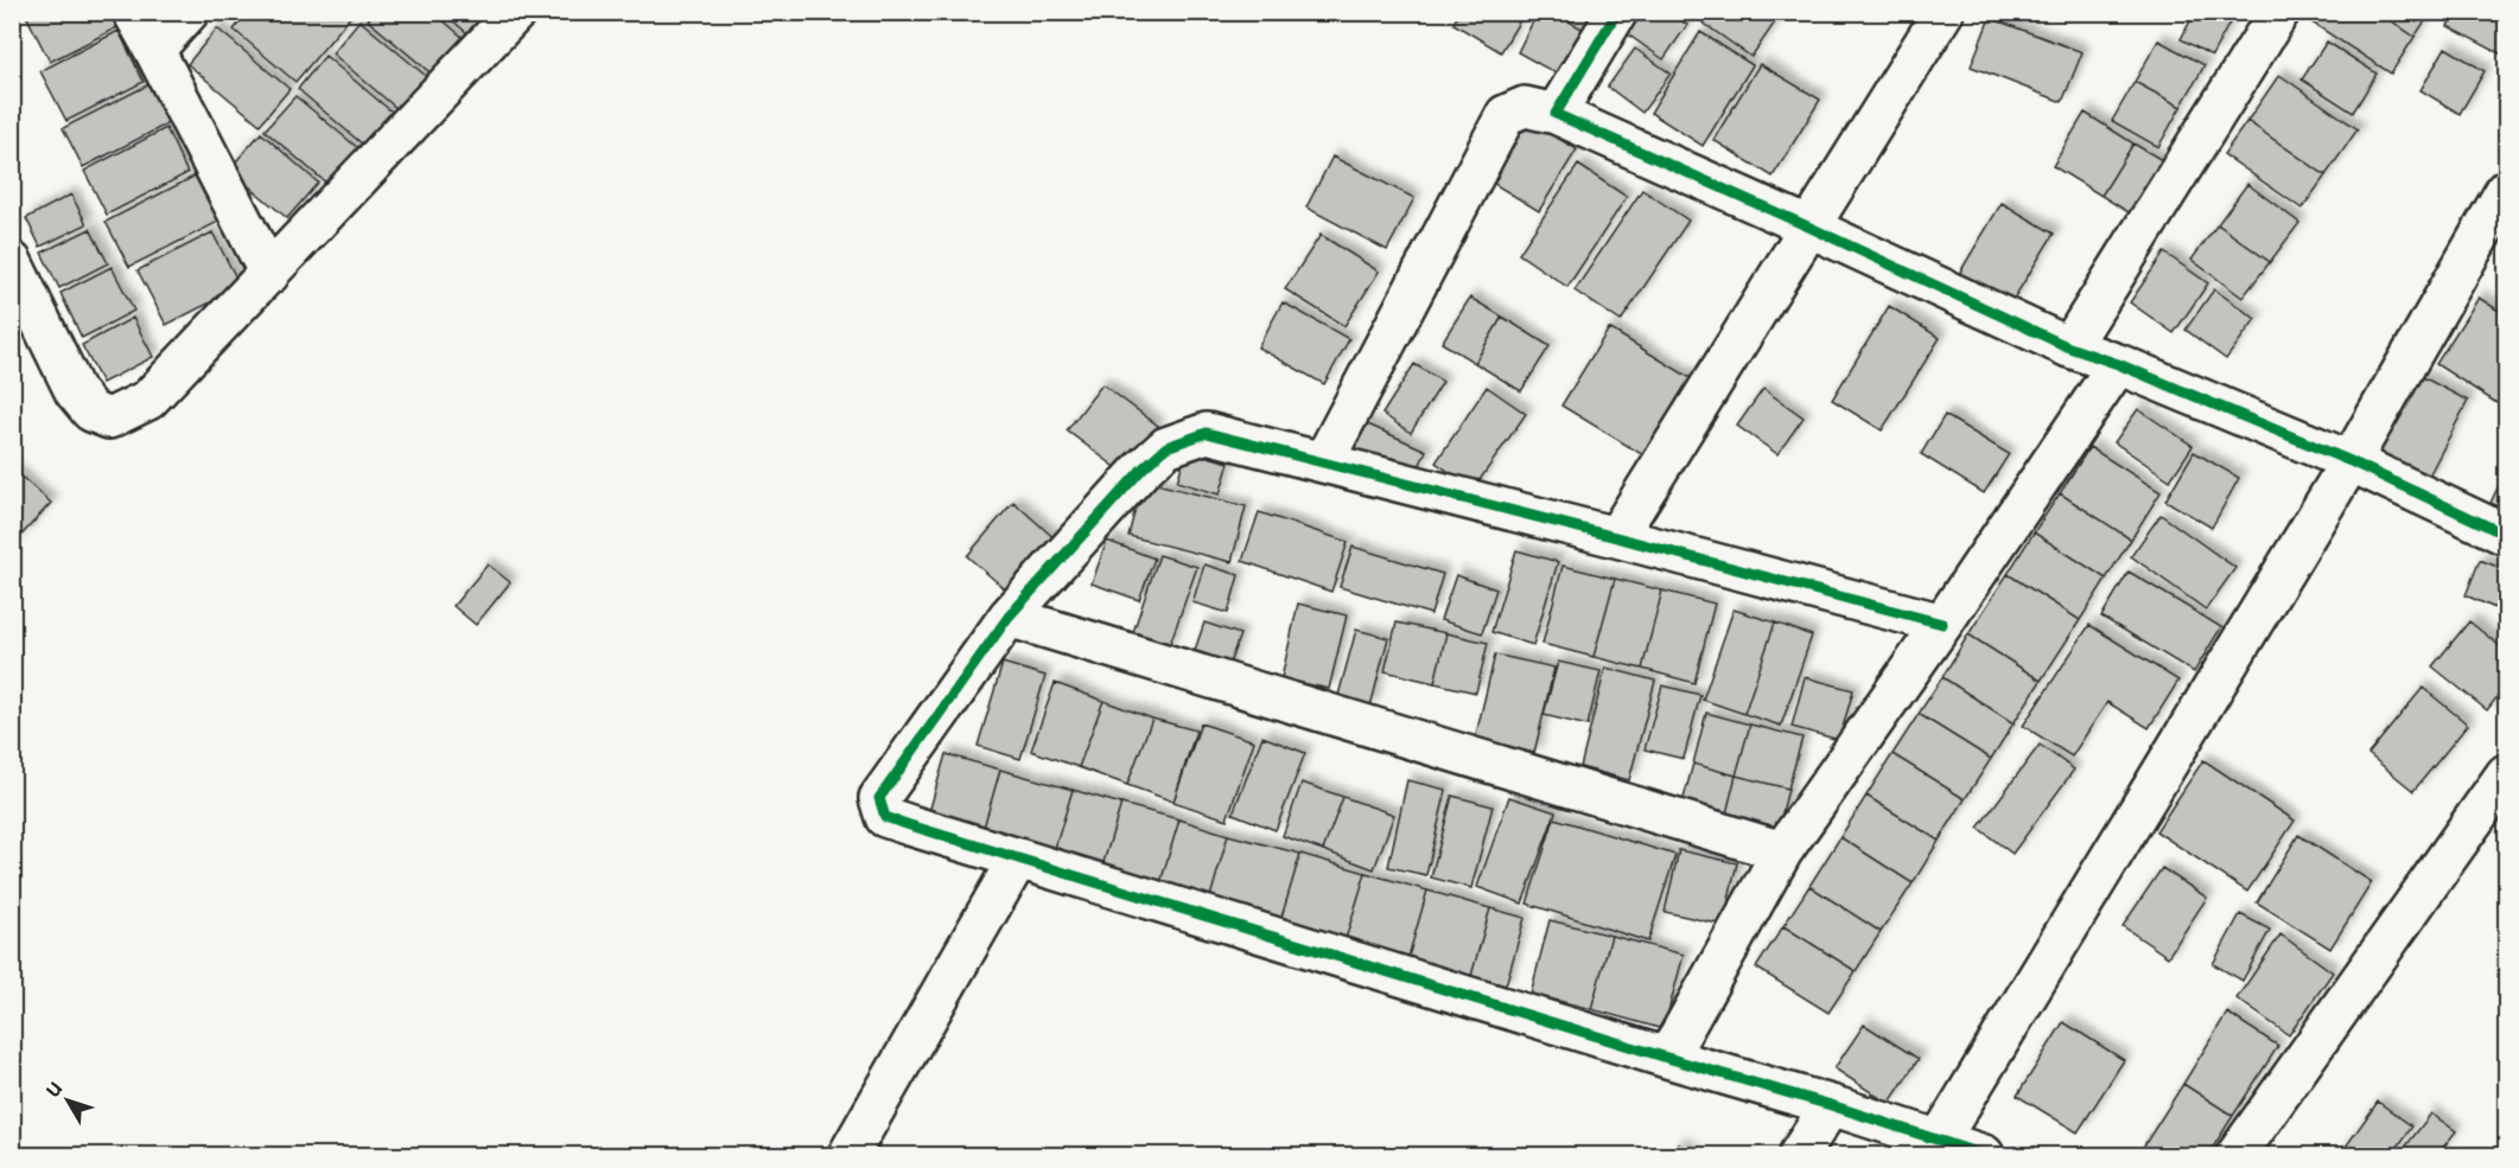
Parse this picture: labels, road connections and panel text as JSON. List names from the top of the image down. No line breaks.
{"north":"top left"}
